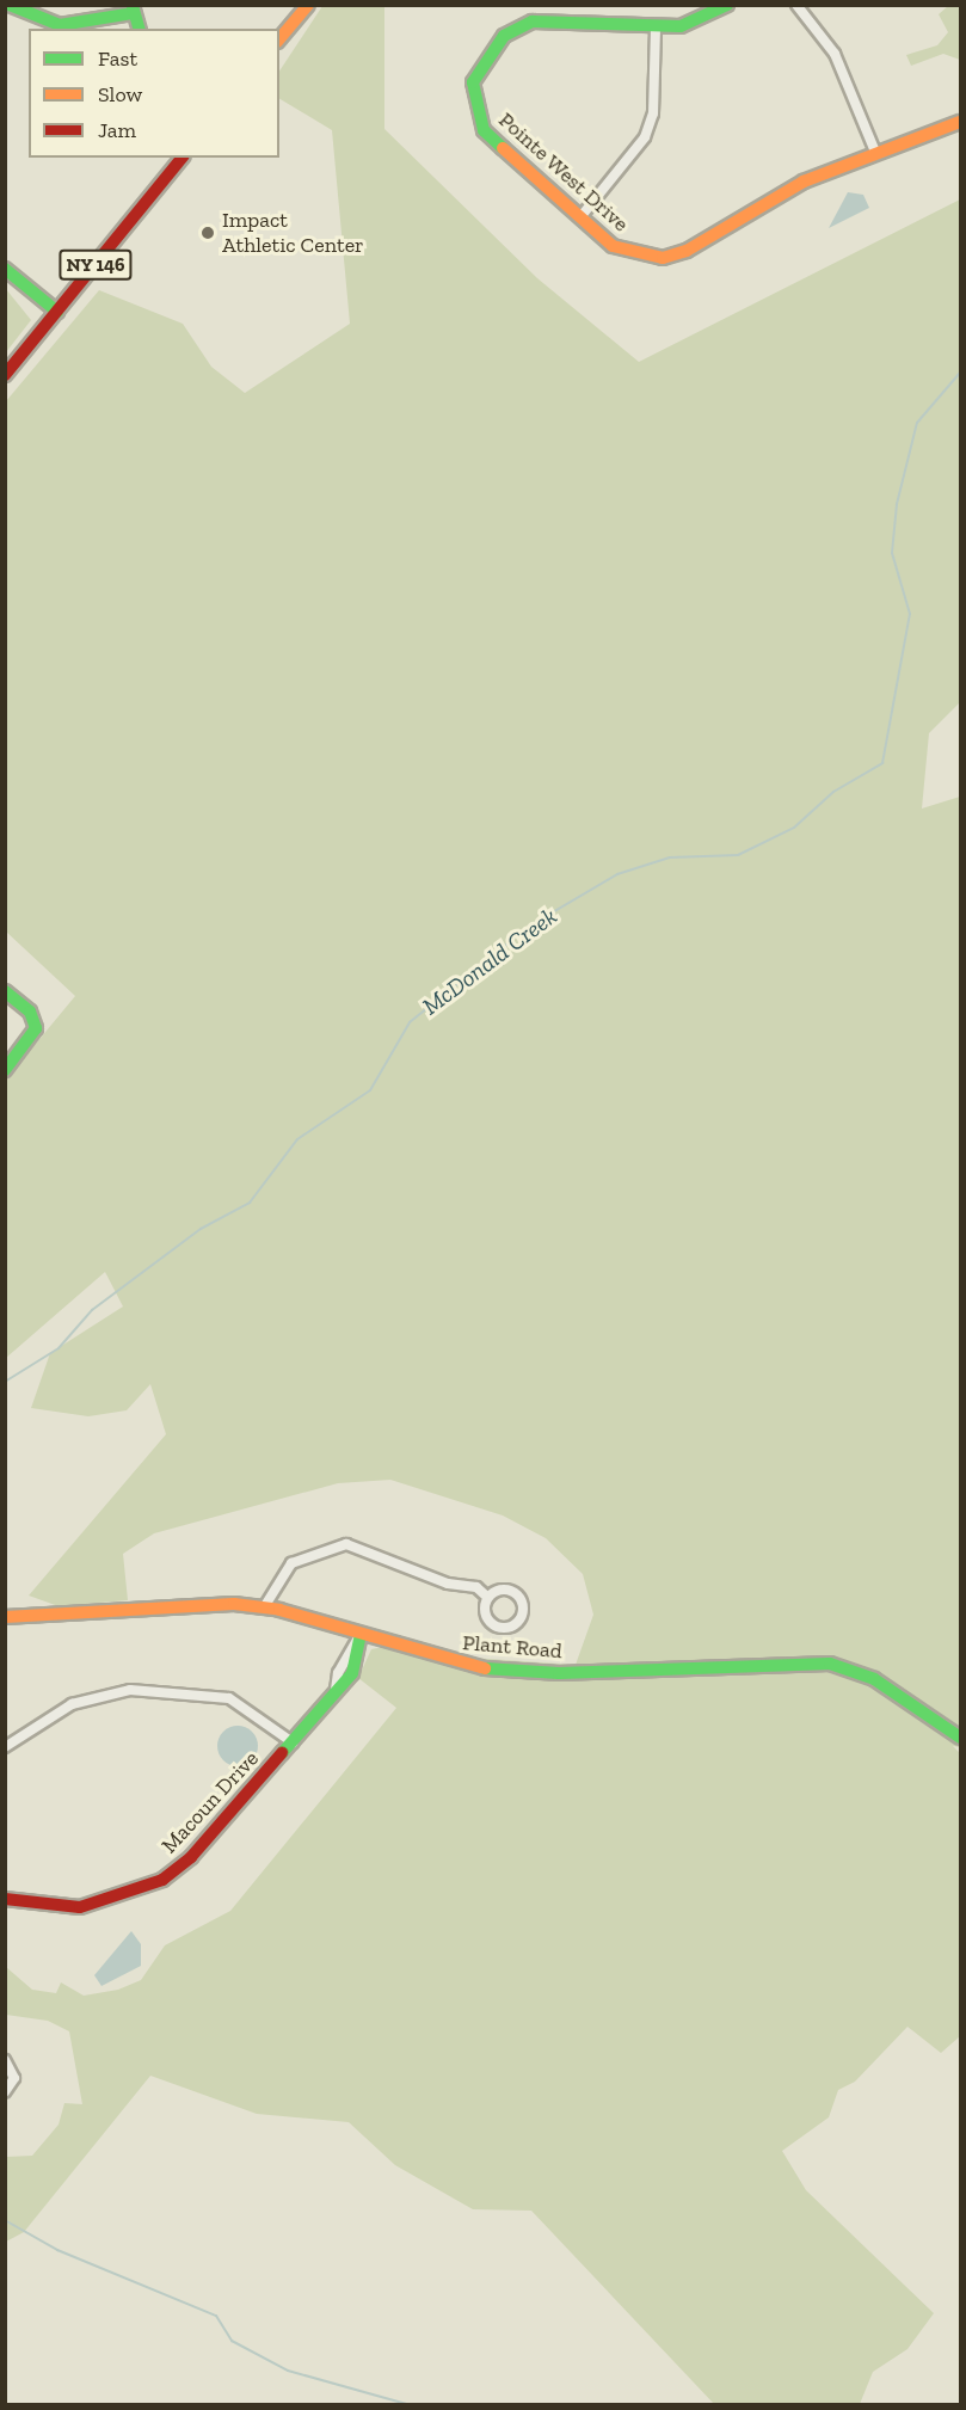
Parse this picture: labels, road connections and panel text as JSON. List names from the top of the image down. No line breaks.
{"streets":{"street":["Pointe West Drive","NY 146","Plant Road","Macoun Drive"]},"crossings":[["Plant Road","Macoun Drive"]],"water":["McDonald Creek"],"places":["Impact Athletic Center"],"legend":["Fast","Slow","Jam"]}
